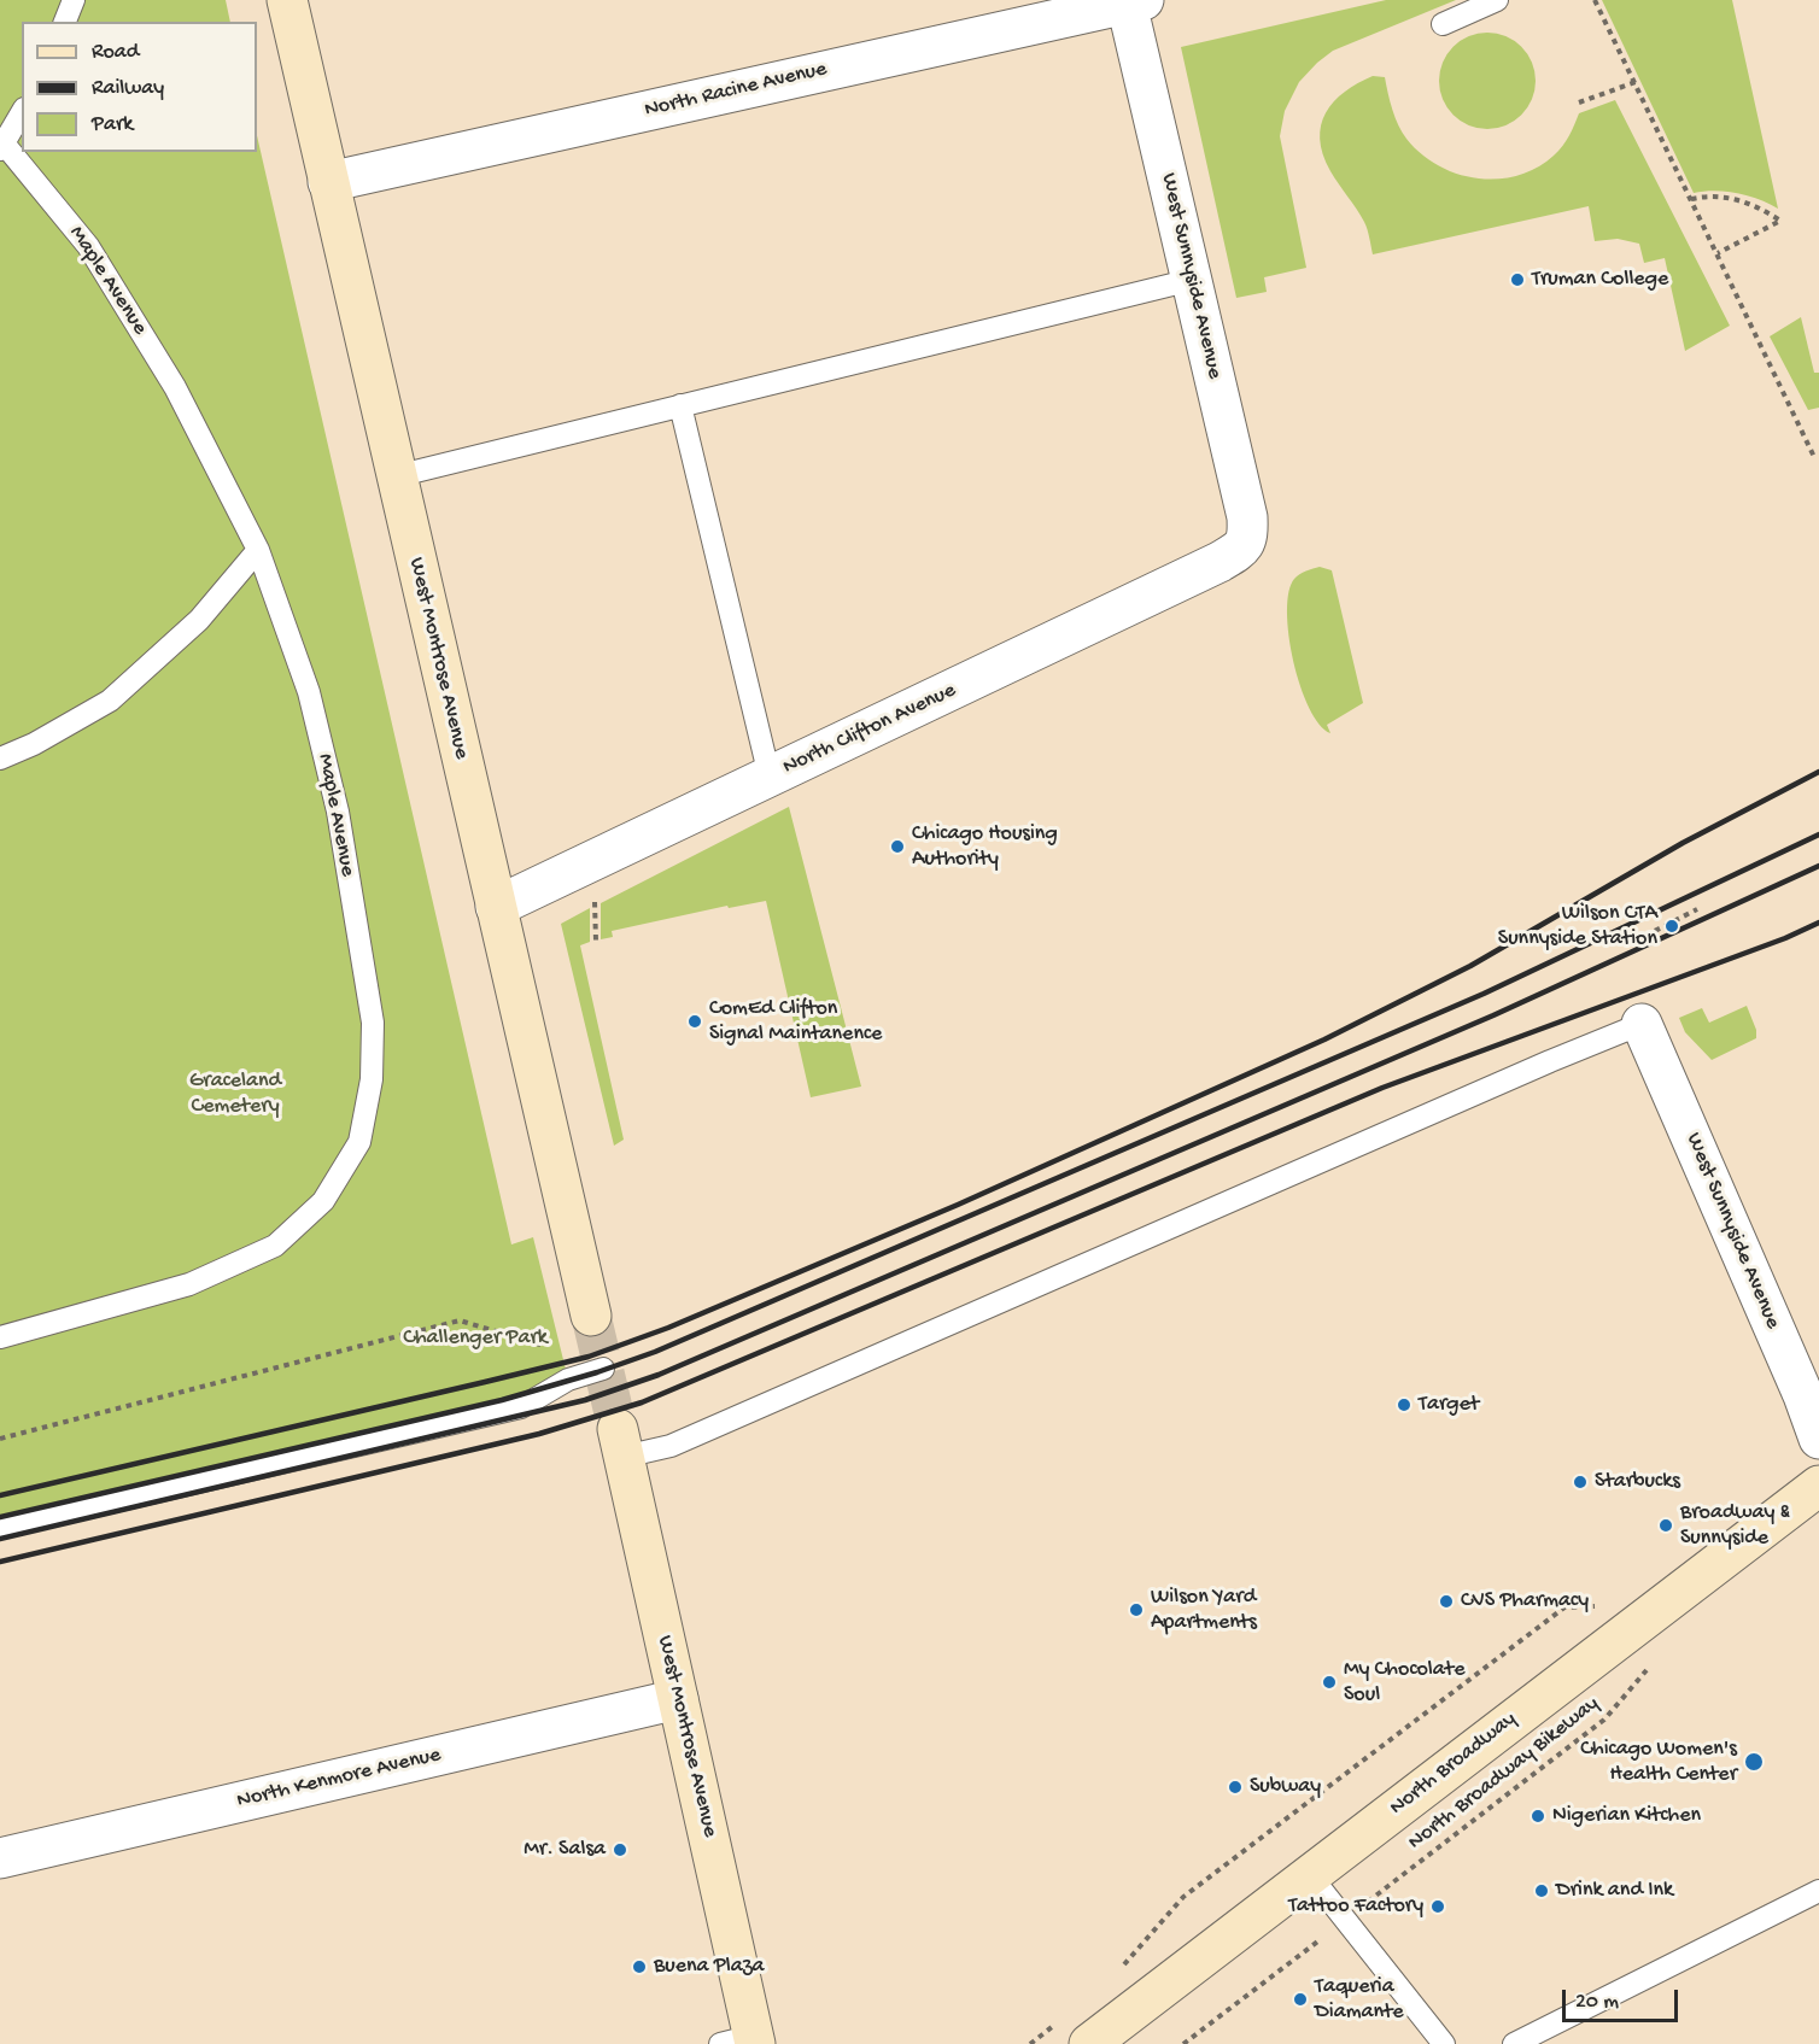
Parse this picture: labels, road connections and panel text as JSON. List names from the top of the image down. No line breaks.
{"streets":{"main road":["West Montrose Avenue","North Broadway"],"street":["North Racine Avenue","West Sunnyside Avenue","North Clifton Avenue","North Kenmore Avenue"],"lane":["Maple Avenue"],"path":["North Broadway Bikeway"]},"crossings":[["North Racine Avenue","West Sunnyside Avenue"],["North Racine Avenue","West Montrose Avenue"],["West Sunnyside Avenue","North Clifton Avenue"],["West Montrose Avenue","North Clifton Avenue"],["West Montrose Avenue","North Kenmore Avenue"]],"parks":["Graceland Cemetery","Challenger Park"],"places":["Truman College","Chicago Housing Authority","Wilson CTA Sunnyside Station","ComEd Clifton Signal Maintanence","Target","Starbucks","Broadway & Sunnyside","CVS Pharmacy","Wilson Yard Apartments","My Chocolate Soul","Chicago Women's Health Center","Subway","Nigerian Kitchen","Mr. Salsa","Drink and Ink","Tattoo Factory","Buena Plaza","Taqueria Diamante"],"legend":["Road","Railway","Park"],"scale_bar":"20 m"}
